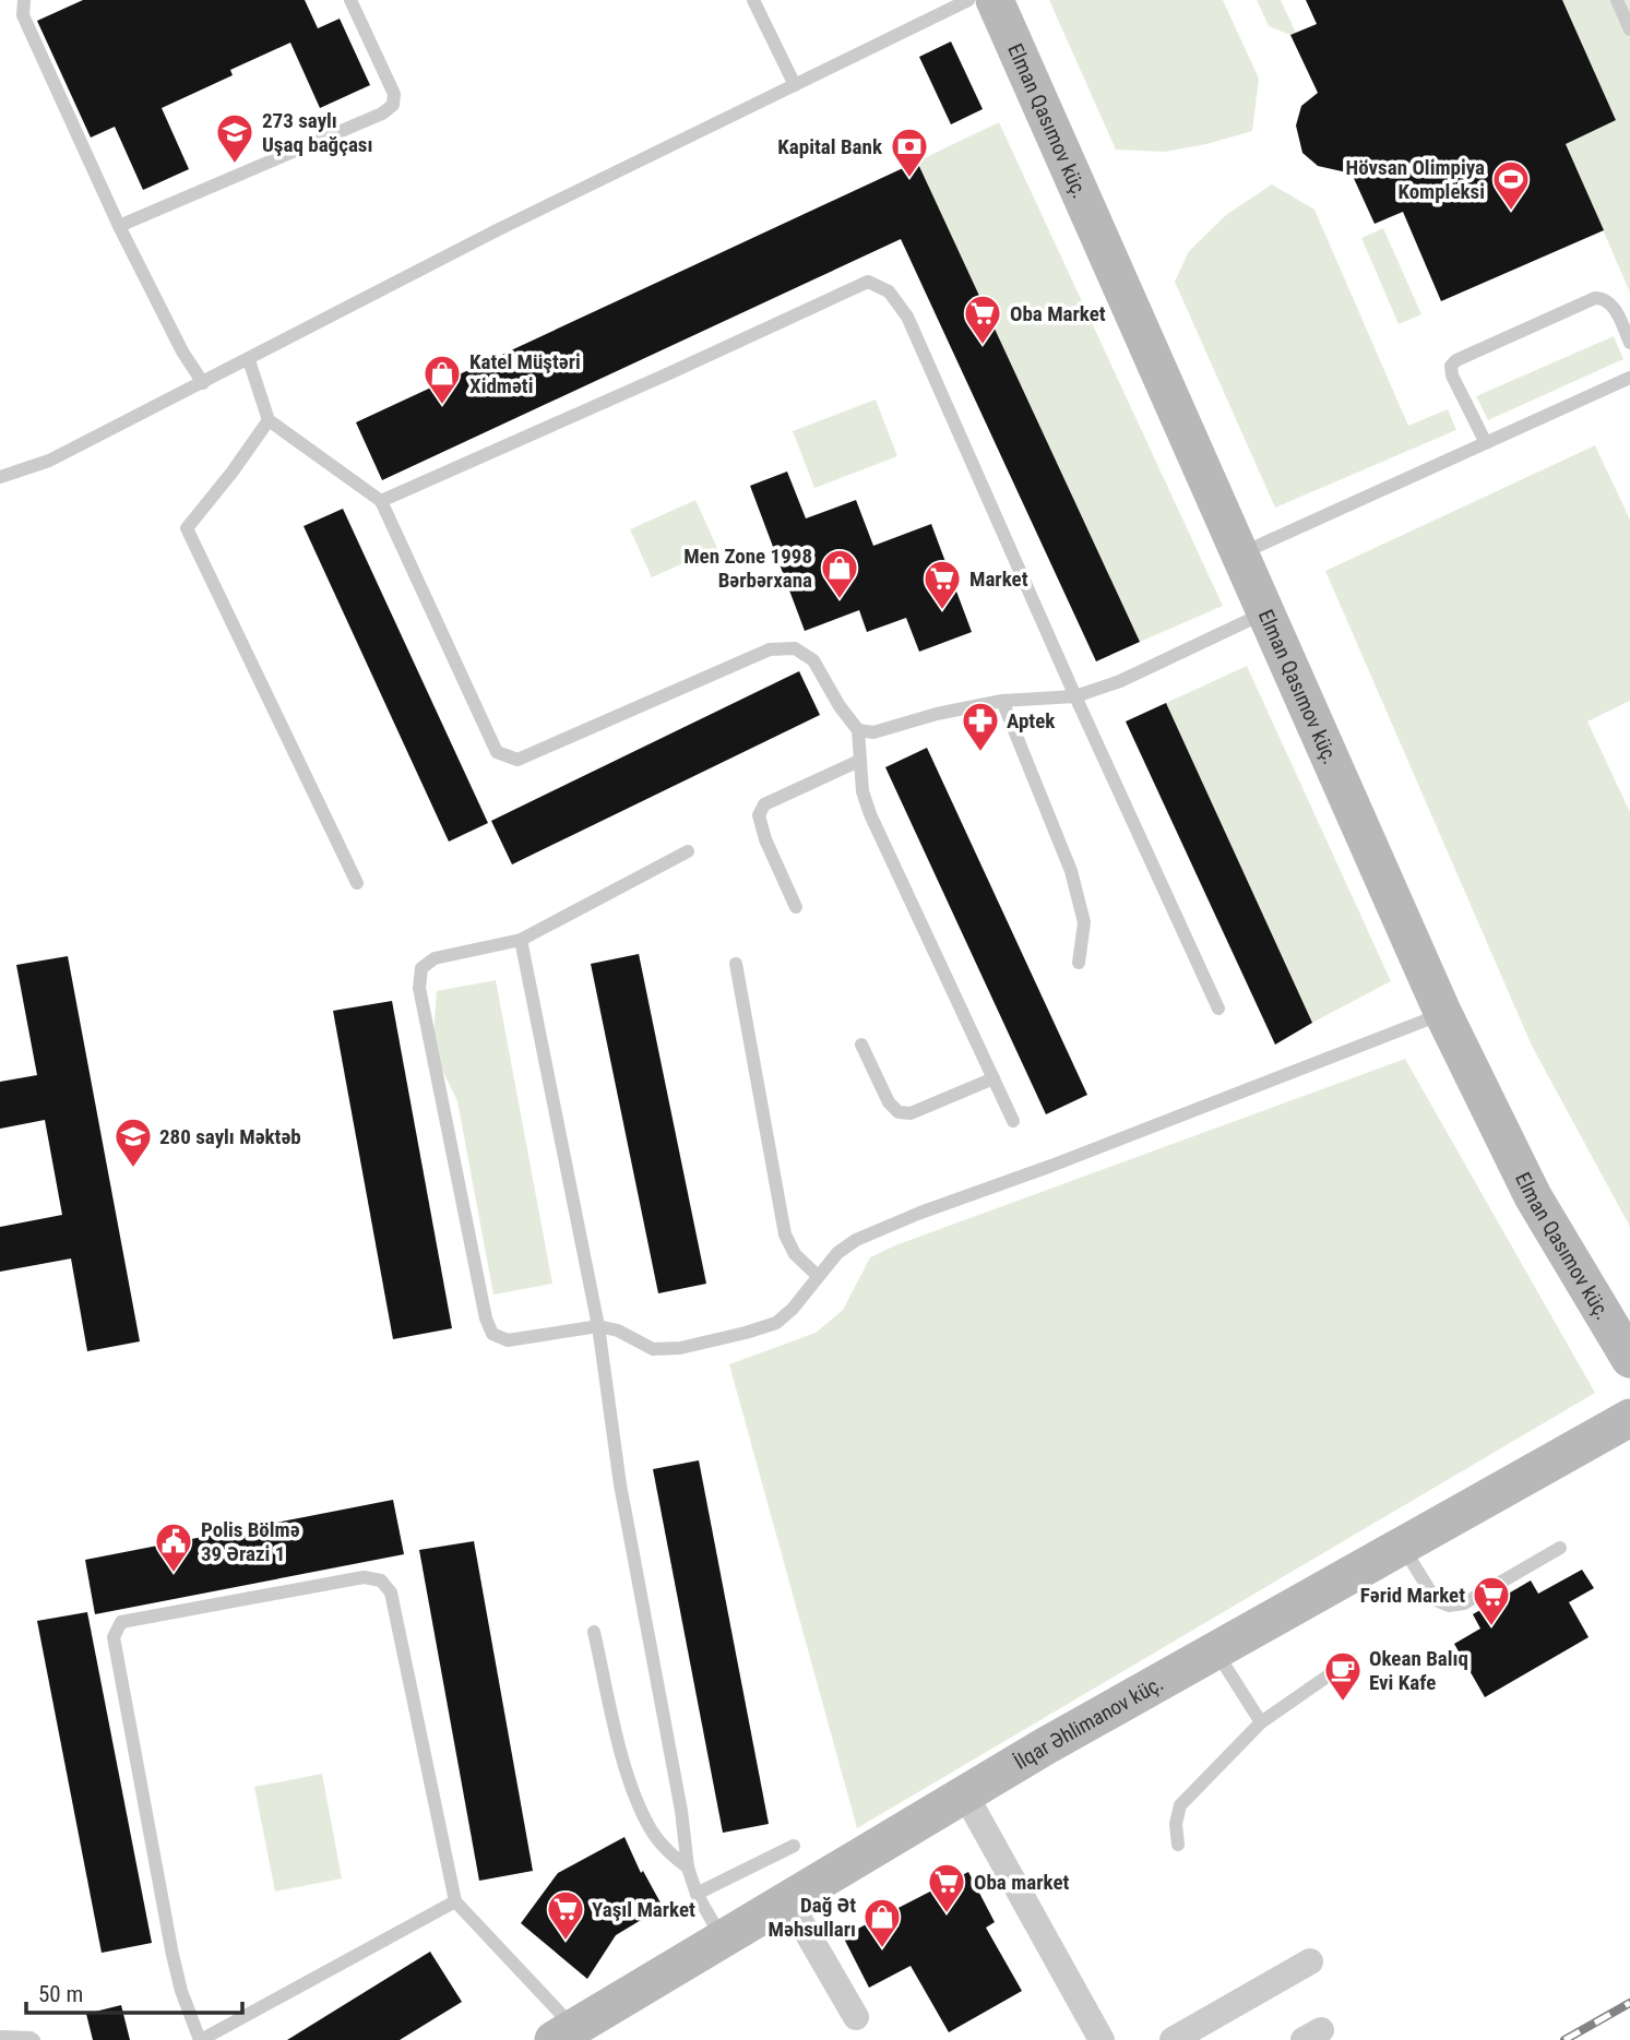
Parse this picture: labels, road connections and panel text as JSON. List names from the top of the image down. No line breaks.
{"streets":{"main road":["Elman Qasımov küç.","İlqar Əhlimanov küç."]},"places":{"school or university":["273 saylı Uşaq bağçası","280 saylı Məktəb"],"bank":["Kapital Bank"],"sports":["Hövsan Olimpiya Kompleksi"],"supermarket":["Oba Market","Market","Fərid Market","Oba market","Yaşıl Market"],"shop":["Katel Müştəri Xidməti","Men Zone 1998 Bərbərxana","Dağ Ət Məhsulları"],"pharmacy":["Aptek"],"public building":["Polis Bölmə 39 Ərazi 1"],"cafe":["Okean Balıq Evi Kafe"]},"scale_bar":"50 m"}
